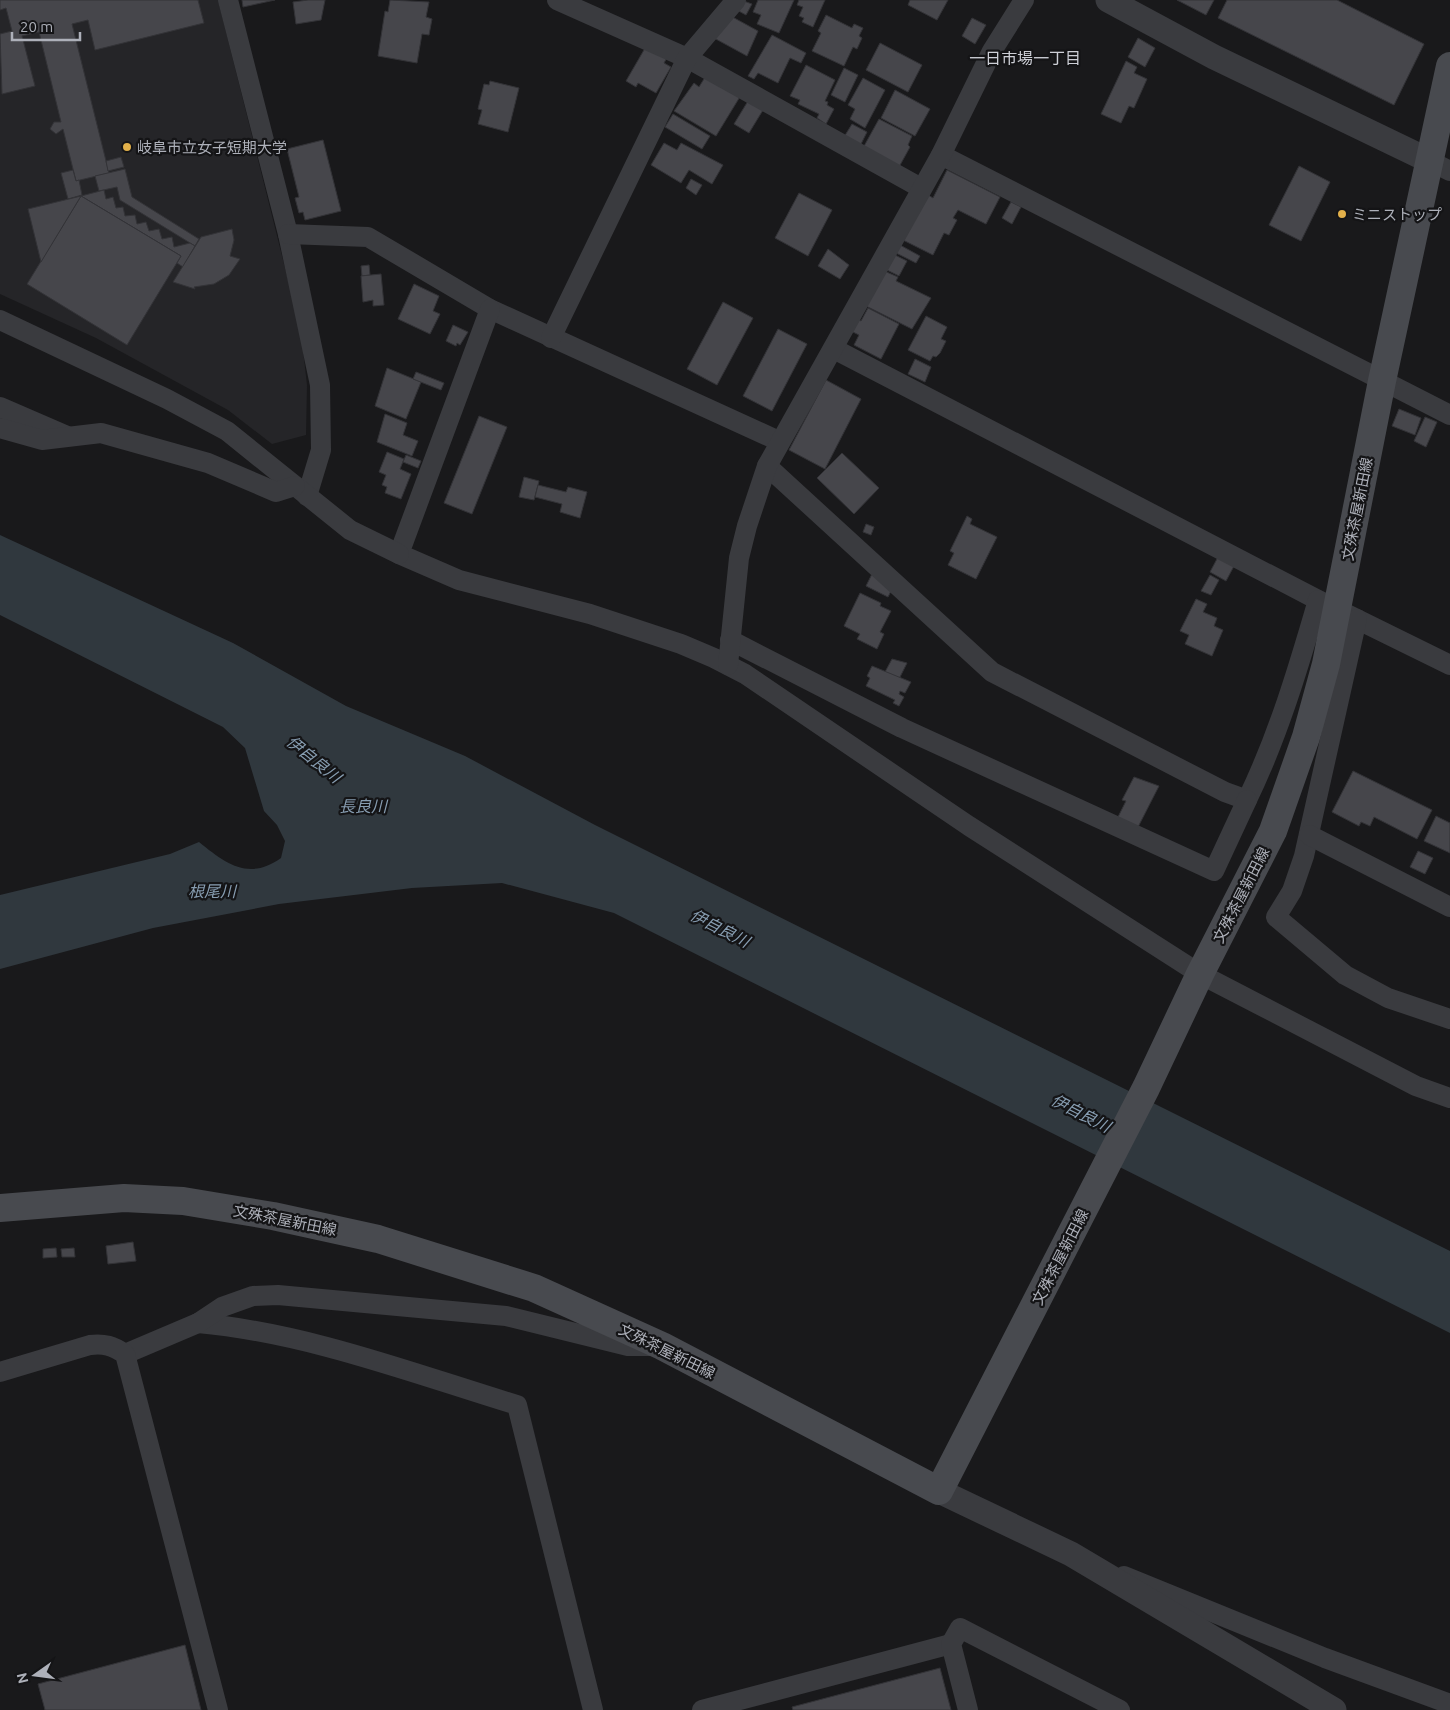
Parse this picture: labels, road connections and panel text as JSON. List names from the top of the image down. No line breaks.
{"streets":{"main road":["文殊茶屋新田線"]},"districts":["一日市場一丁目"],"water":["伊自良川","長良川","根尾川"],"places":["岐阜市立女子短期大学","ミニストップ"],"scale_bar":"20 m","north":"left"}
